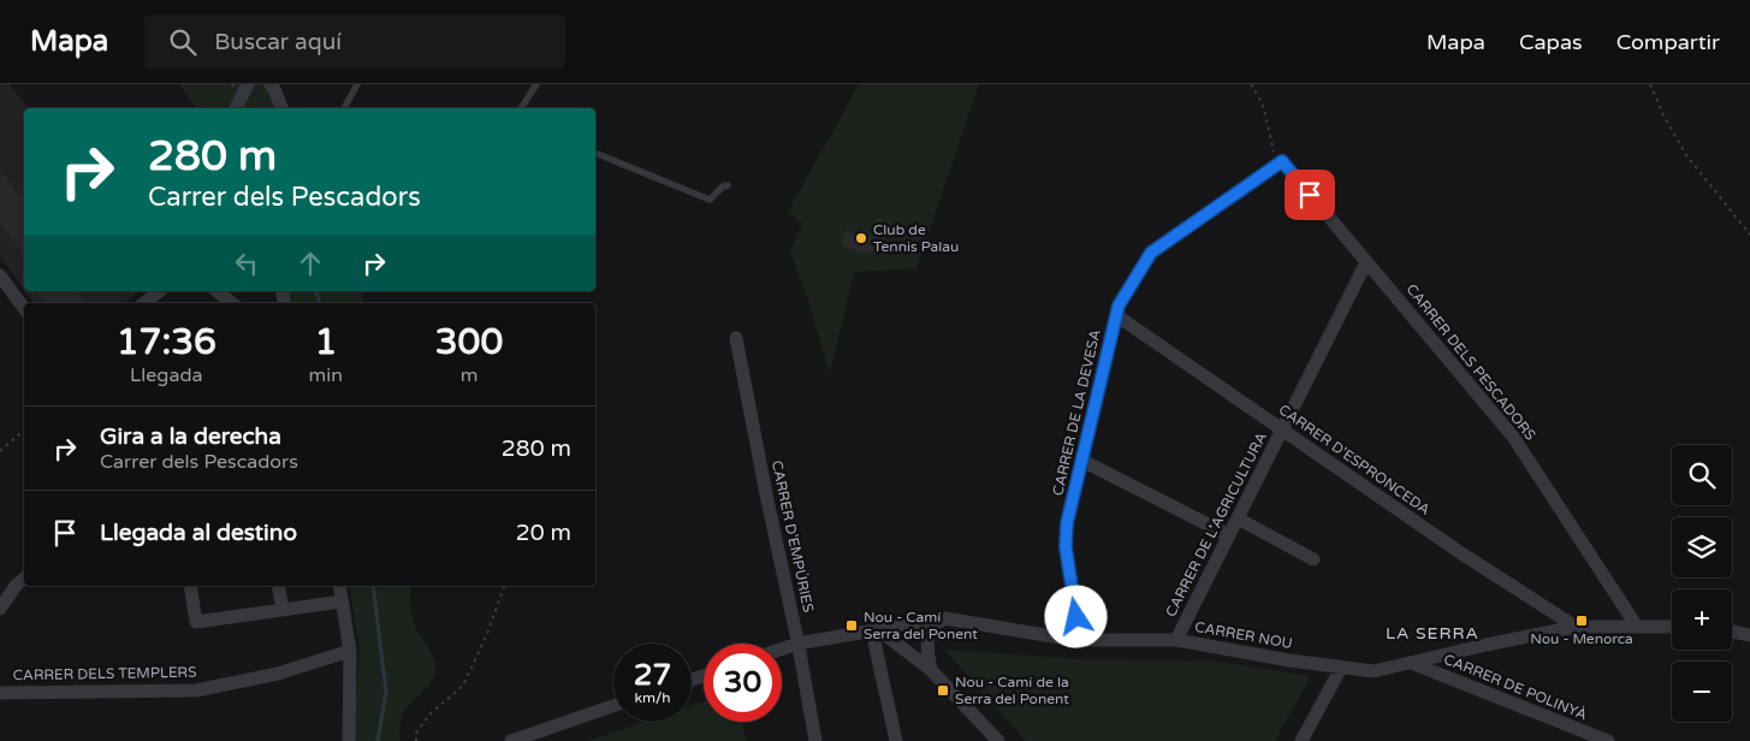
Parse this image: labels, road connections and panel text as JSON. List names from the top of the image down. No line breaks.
{"streets":{"street":["CARRER DELS PESCADORS","CARRER DE LA DEVESA","CARRER D'ESPRONCEDA","CARRER DE L'AGRICULTURA","CARRER D'EMPÚRIES","CARRER NOU","CARRER DELS TEMPLERS","CARRER DE POLINYÀ"]},"crossings":[["CARRER DELS PESCADORS","CARRER DE LA DEVESA"],["CARRER DELS PESCADORS","CARRER DE L'AGRICULTURA"],["CARRER DELS PESCADORS","CARRER NOU"],["CARRER DE LA DEVESA","CARRER D'ESPRONCEDA"],["CARRER DE LA DEVESA","CARRER NOU"],["CARRER D'ESPRONCEDA","CARRER DE L'AGRICULTURA"],["CARRER D'ESPRONCEDA","CARRER NOU"],["CARRER DE L'AGRICULTURA","CARRER NOU"],["CARRER D'EMPÚRIES","CARRER NOU"],["CARRER NOU","CARRER DE POLINYÀ"]],"districts":["LA SERRA"],"places":{"other":["Club de Tennis Palau"],"transit":["Nou - Menorca","Nou - Camí Serra del Ponent","Nou - Camí de la Serra del Ponent"]},"page":{"header":"Mapa","search":"Buscar aquí","nav":["Mapa","Capas","Compartir"],"turn":["280 m","Carrer dels Pescadors"],"eta":["17:36","Llegada","1","min","300","m"],"list":[{"name":"Gira a la derecha","note":"Carrer dels Pescadors","value":"280 m"},{"name":"Llegada al destino","value":"20 m"}],"map_buttons":["+","−"],"speed":"27 km/h","limit":"30"}}
